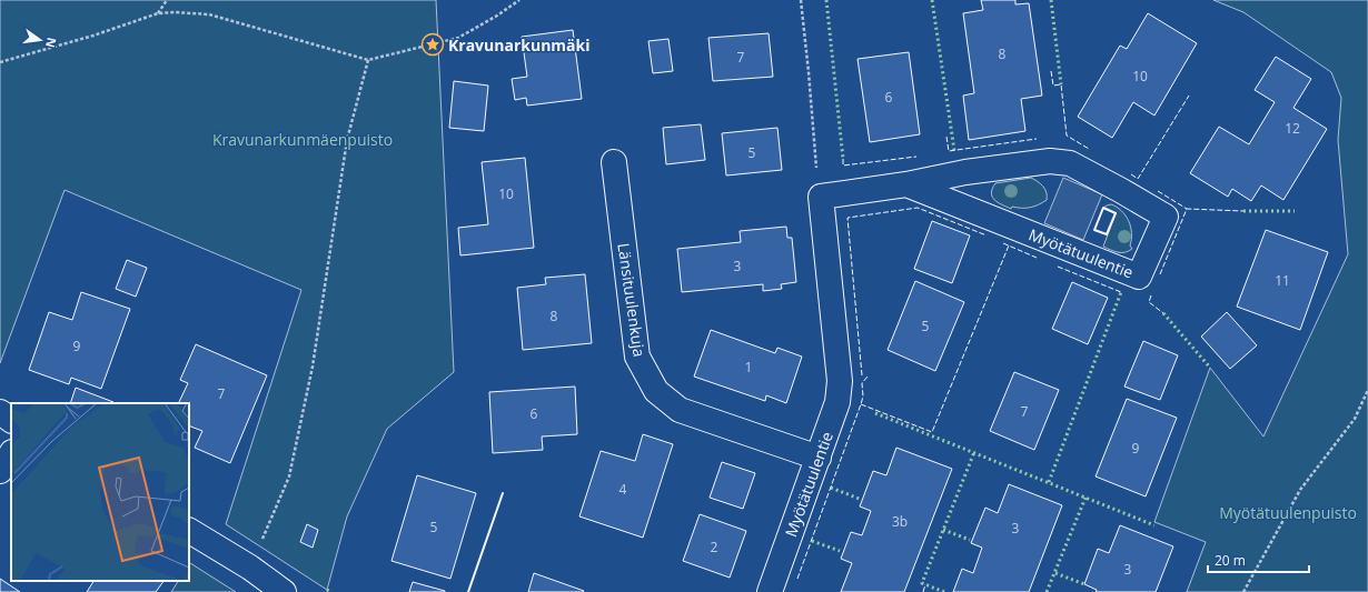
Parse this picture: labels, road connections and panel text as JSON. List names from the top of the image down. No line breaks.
{"streets":{"street":["Myötätuulentie","Länsituulenkuja"]},"crossings":[["Myötätuulentie","Länsituulenkuja"]],"parks":["Kravunarkunmäenpuisto","Myötätuulenpuisto"],"places":{"place":["Kravunarkunmäki"]},"house_numbers":["8","7","10","6","12","5","10","3","11","8","5","9","1","7","7","6","9","4","3b","5","3","2","3"],"scale_bar":"20 m","north":"right"}
